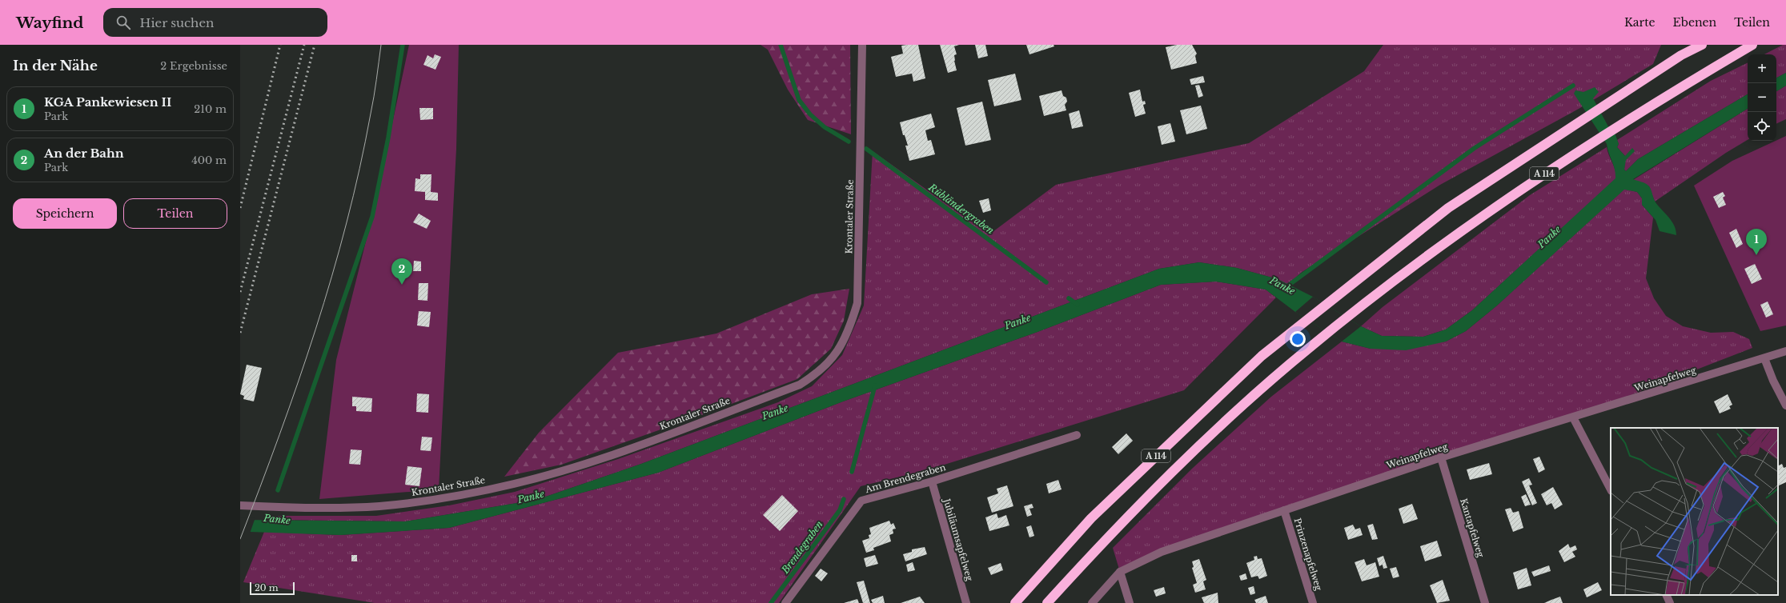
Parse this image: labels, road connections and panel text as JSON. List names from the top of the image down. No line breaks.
{"streets":{"highway":["A 114"],"street":["Krontaler Straße","Weinapfelweg","Am Brendegraben","Kantapfelweg","Jubiläumsapfelweg","Prinzenapfelweg"]},"crossings":[["Weinapfelweg","Kantapfelweg"],["Weinapfelweg","Prinzenapfelweg"],["Am Brendegraben","Jubiläumsapfelweg"]],"water":["Rübländergraben","Panke","Brendegraben"],"scale_bar":"20 m","page":{"header":"Wayfind","search":"Hier suchen","nav":["Karte","Ebenen","Teilen"],"heading":["In der Nähe","2 Ergebnisse"],"map_buttons":["+","−"],"list":[{"mark":"1","name":"KGA Pankewiesen II","note":"Park","value":"210 m"},{"mark":"2","name":"An der Bahn","note":"Park","value":"400 m"}],"buttons":["Speichern","Teilen"],"pins":["1","2"],"scale":"20 m"}}
